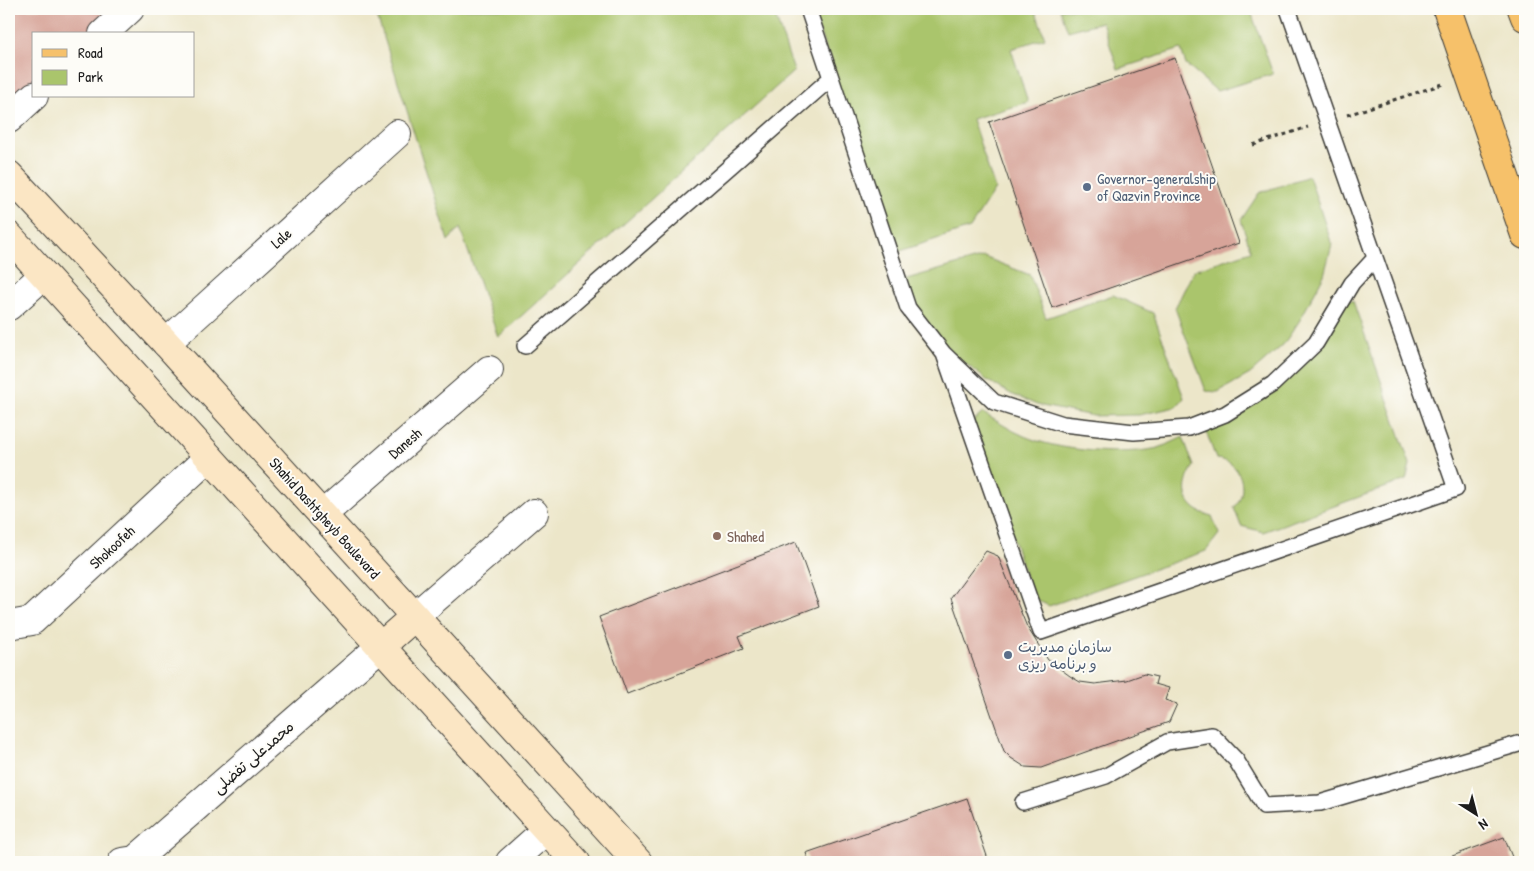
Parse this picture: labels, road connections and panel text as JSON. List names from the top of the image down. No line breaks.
{"streets":{"street":["Lale","Danesh","Shahid Dashtgheyb Boulevard","Shokoofeh","محمدعلی تفضلی"]},"crossings":[["Lale","Shahid Dashtgheyb Boulevard"],["Danesh","Shahid Dashtgheyb Boulevard"]],"places":["Governor-generalship of Qazvin Province","Shahed","سازمان مدیریت و برنامه ریزی"],"legend":["Road","Park"],"north":"bottom right"}
